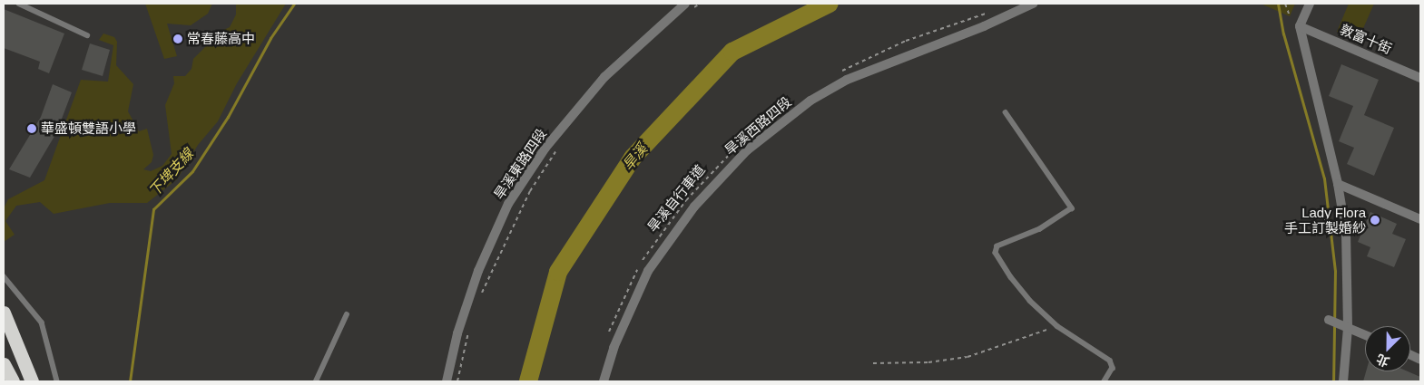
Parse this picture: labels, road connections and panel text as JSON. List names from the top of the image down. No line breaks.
{"streets":{"street":["敦富十街","旱溪西路四段","旱溪東路四段"],"path":["旱溪自行車道"]},"water":["旱溪","下埤支線"],"places":["常春藤高中","華盛頓雙語小學","Lady Flora 手工訂製婚紗"],"north":"bottom left"}
